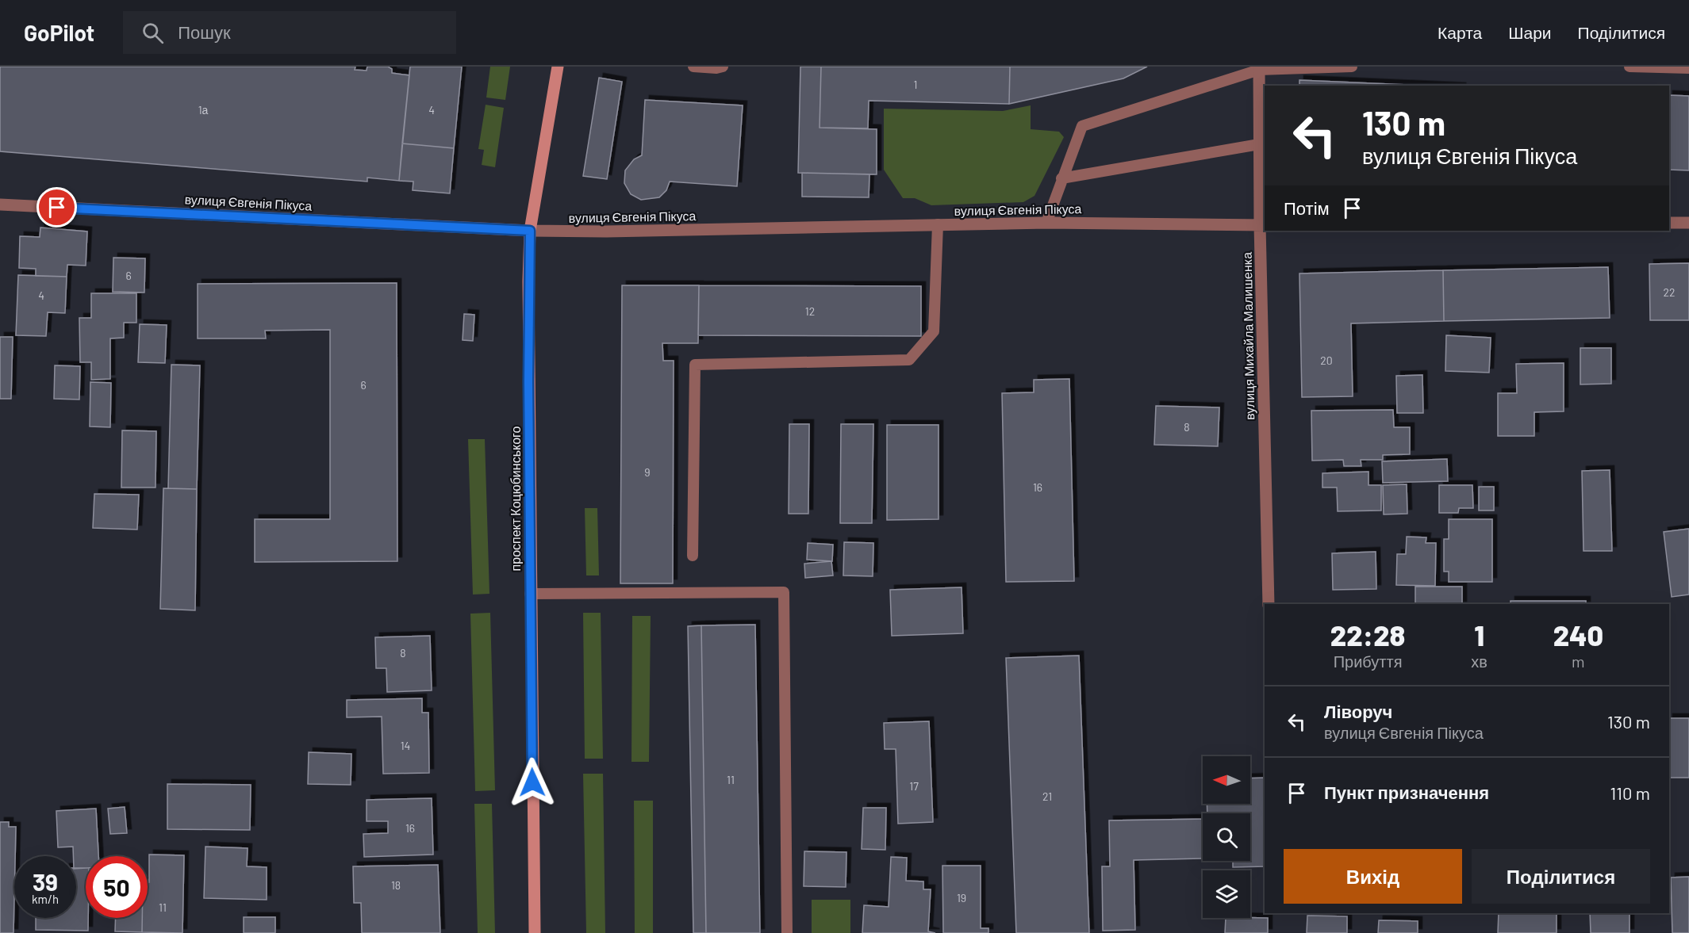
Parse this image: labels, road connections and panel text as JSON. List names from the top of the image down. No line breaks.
{"streets":{"main road":["проспект Коцюбинського"],"street":["вулиця Євгенія Пікуса","вулиця Михайла Малишенка"]},"crossings":[["вулиця Євгенія Пікуса","вулиця Михайла Малишенка"],["вулиця Євгенія Пікуса","проспект Коцюбинського"]],"house_numbers":["1","1а","4","6","22","4","12","20","6","8","9","16","8","14","11","17","21","16","18","19","11"],"north":"left","page":{"header":"GoPilot","search":"Пошук","nav":["Карта","Шари","Поділитися"],"turn":["130 m","вулиця Євгенія Пікуса"],"then":"Потім","eta":["22:28","Прибуття","1","хв","240","m"],"list":[{"name":"Ліворуч","note":"вулиця Євгенія Пікуса","value":"130 m"},{"name":"Пункт призначення","value":"110 m"}],"buttons":["Вихід","Поділитися"],"speed":"39 km/h","limit":"50"}}
